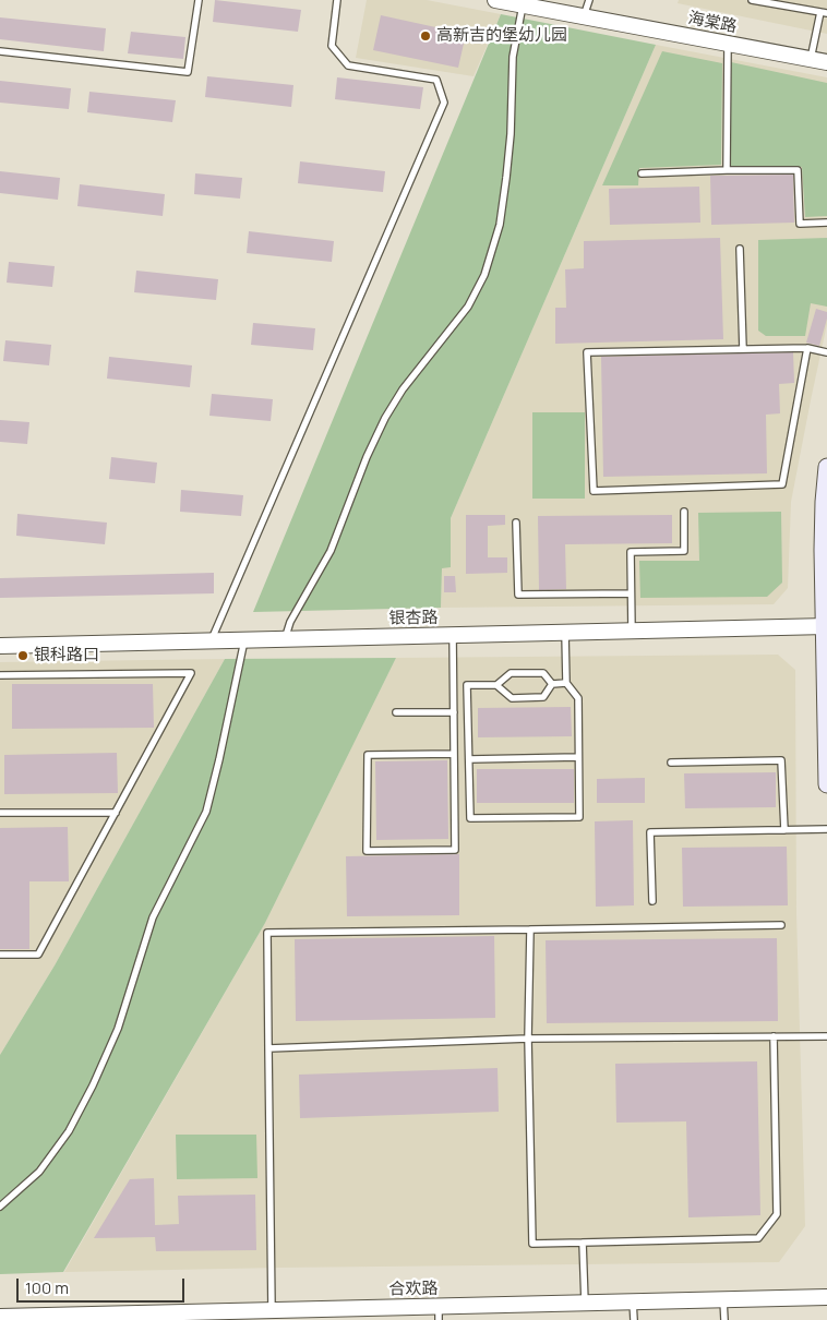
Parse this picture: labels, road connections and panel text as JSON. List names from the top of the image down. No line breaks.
{"streets":{"street":["海棠路","银杏路","合欢路"]},"places":["高新吉的堡幼儿园","银科路口"],"scale_bar":"100 m"}
